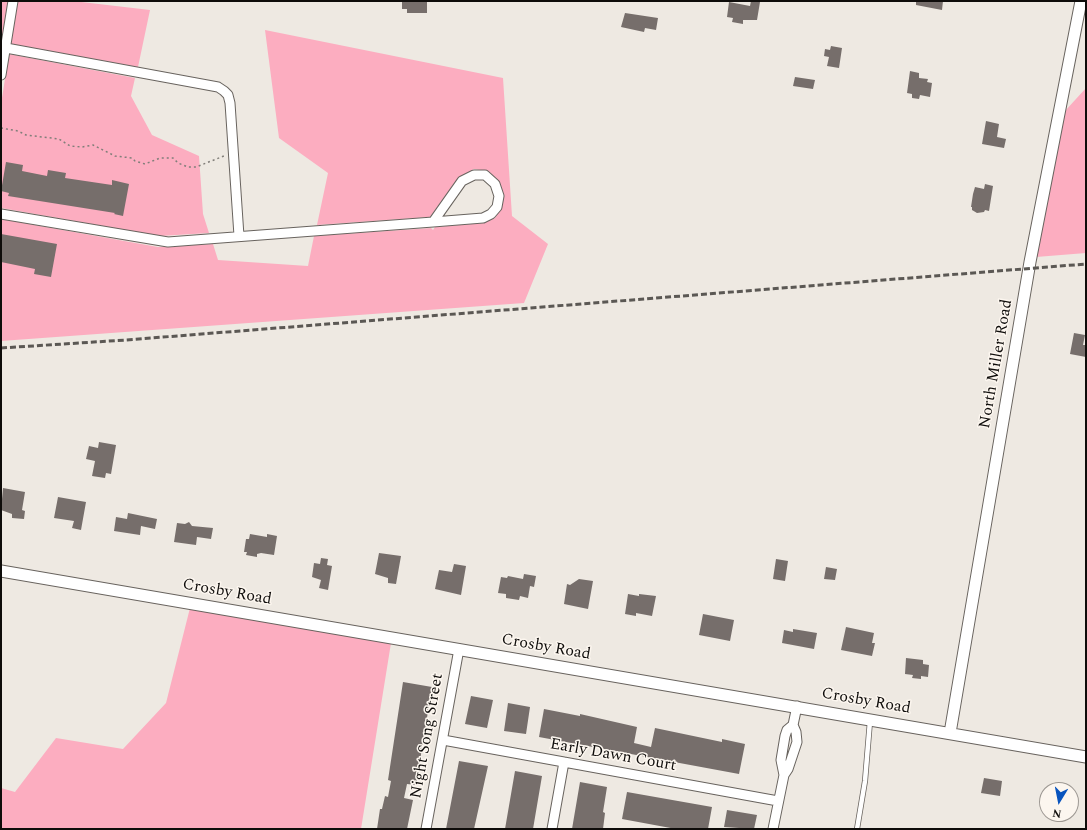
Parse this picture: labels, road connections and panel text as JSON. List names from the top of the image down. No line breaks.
{"streets":{"street":["North Miller Road","Crosby Road","Night Song Street","Early Dawn Court"]},"crossings":[["North Miller Road","Crosby Road"],["Crosby Road","Night Song Street"],["Night Song Street","Early Dawn Court"]],"north":"bottom"}
